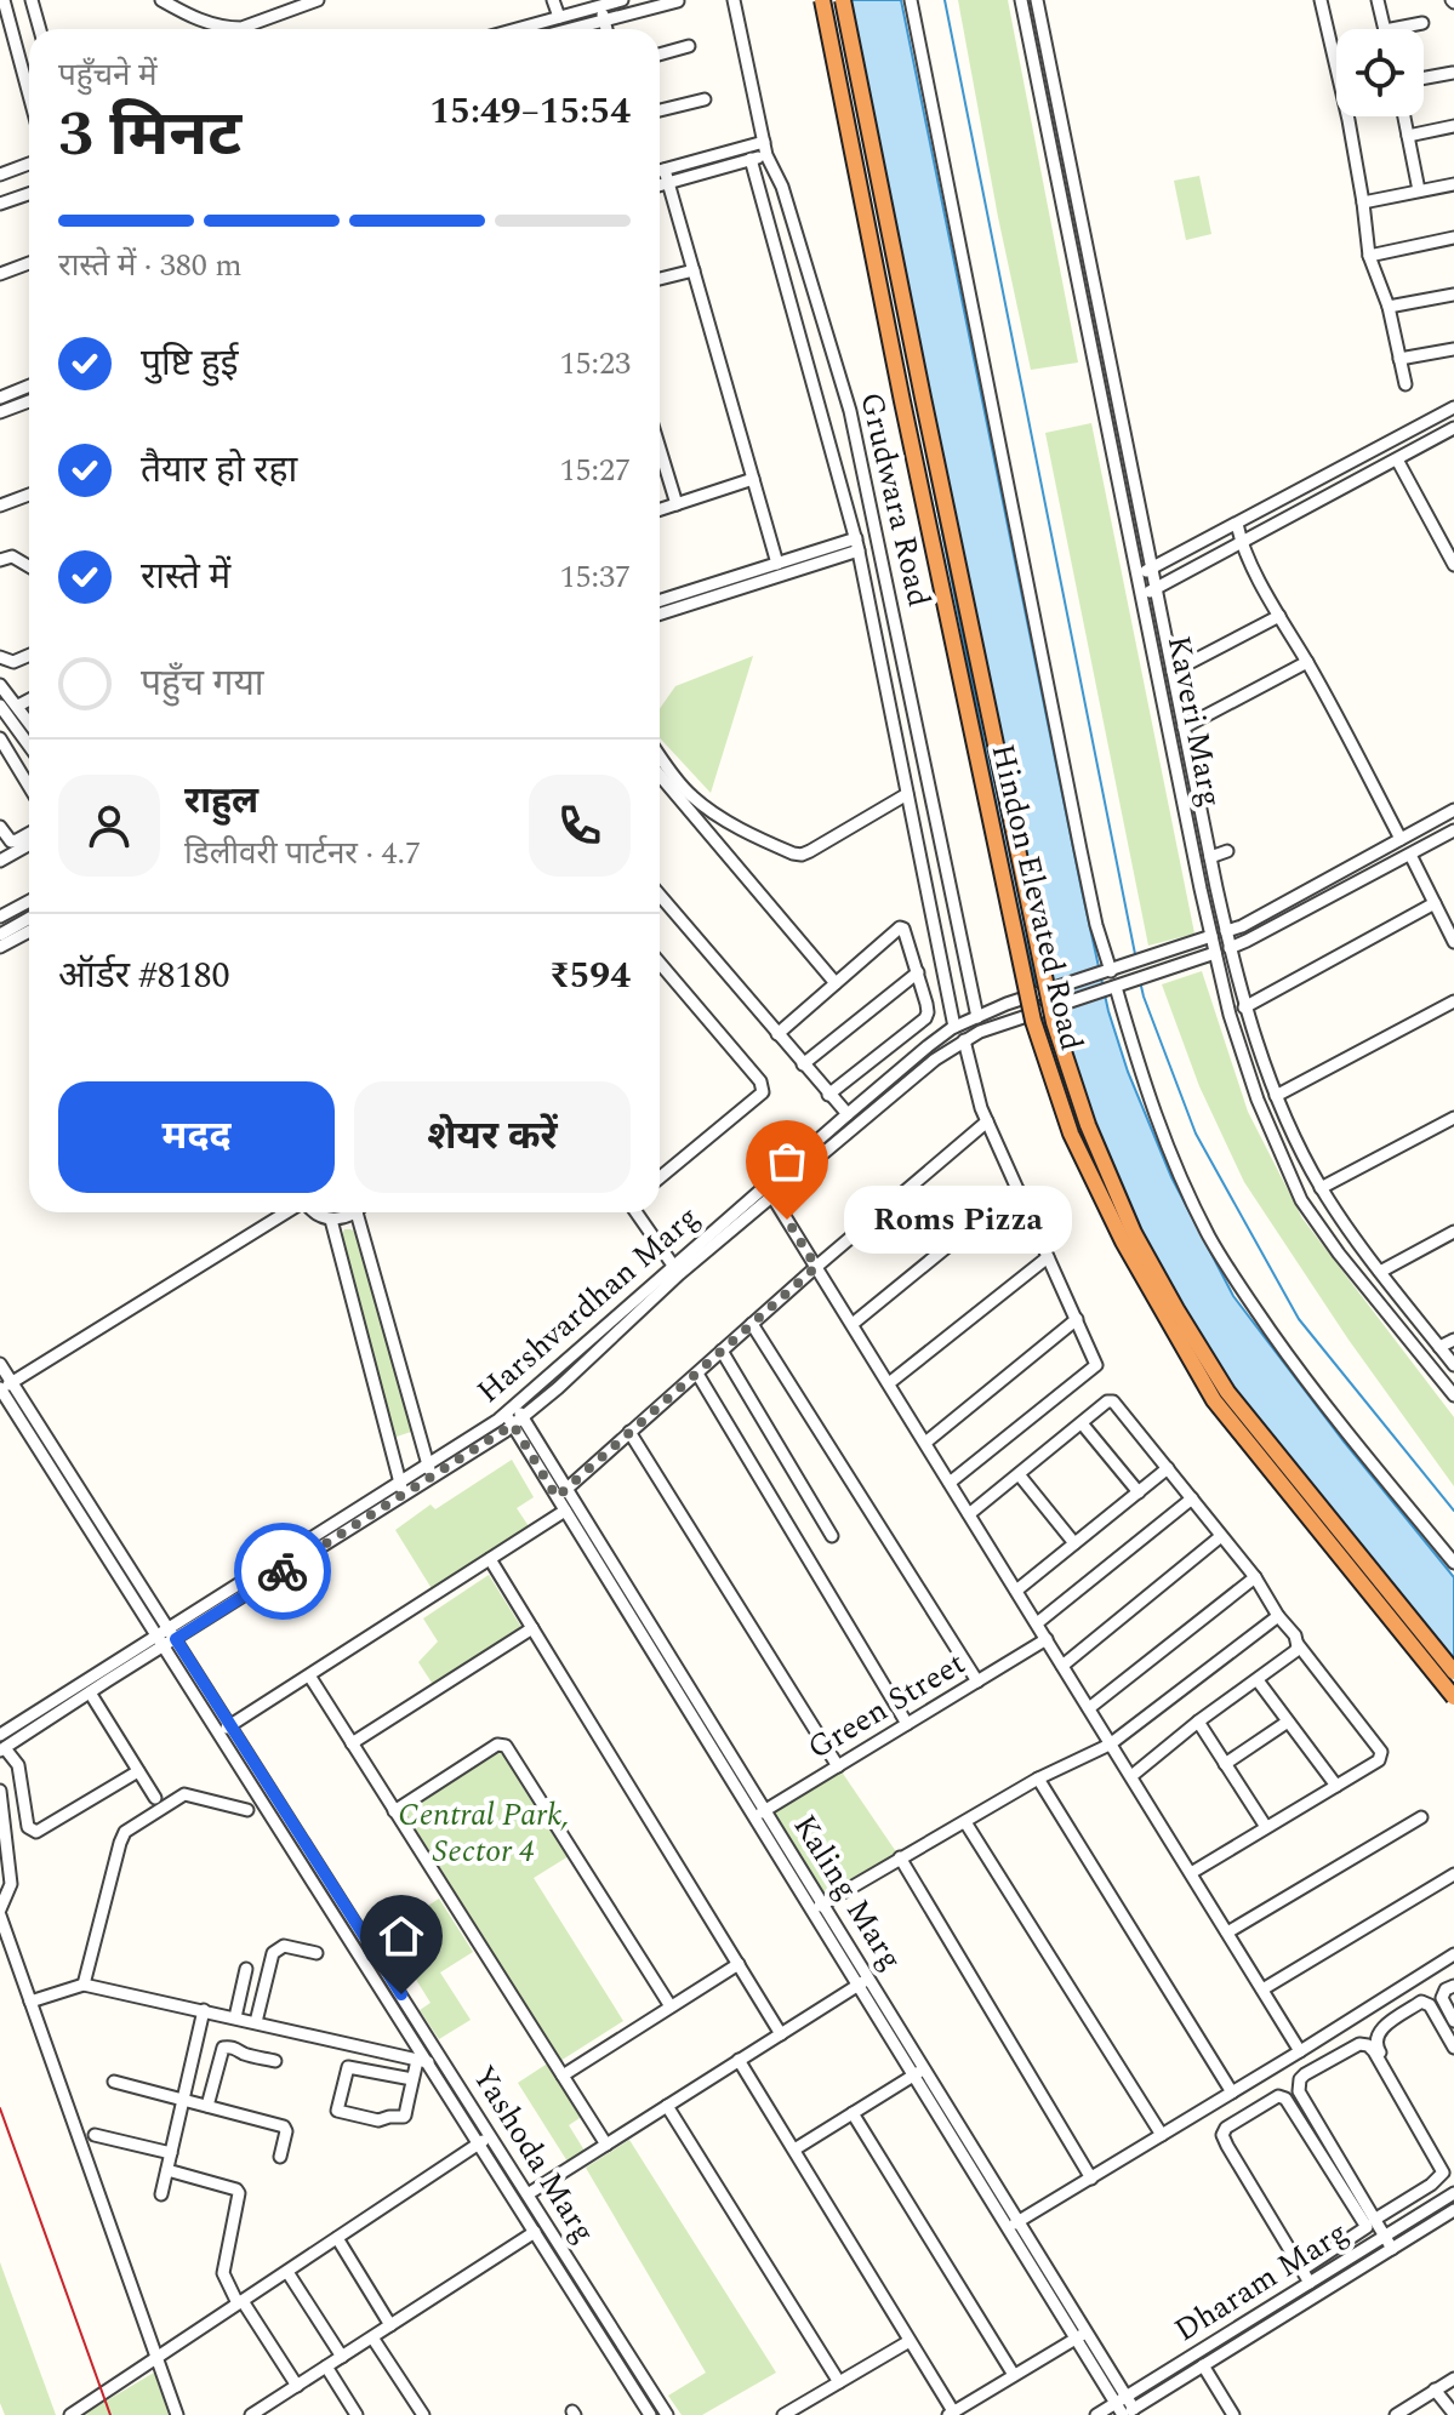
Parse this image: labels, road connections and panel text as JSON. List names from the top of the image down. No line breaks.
{"streets":{"highway":["Hindon Elevated Road"],"street":["Grudwara Road","Kaveri Marg","Harshvardhan Marg","Green Street","Kaling Marg","Yashoda Marg","Dharam Marg"]},"crossings":[["Grudwara Road","Harshvardhan Marg"],["Kaveri Marg","Harshvardhan Marg"],["Harshvardhan Marg","Kaling Marg"],["Harshvardhan Marg","Yashoda Marg"],["Green Street","Kaling Marg"],["Kaling Marg","Dharam Marg"]],"parks":["Central Park, Sector 4"],"places":["Roms Pizza"],"page":{"heading":["3 मिनट","पहुँचने में","15:49–15:54"],"panel":["राहुल","डिलीवरी पार्टनर · 4.7","ऑर्डर #8180","₹594"],"bar":"रास्ते में · 380 m","list":[["पुष्टि हुई","15:23"],["तैयार हो रहा","15:27"],["रास्ते में","15:37"],"पहुँच गया"],"buttons":["मदद","शेयर करें"],"bubble":"Roms Pizza"}}
